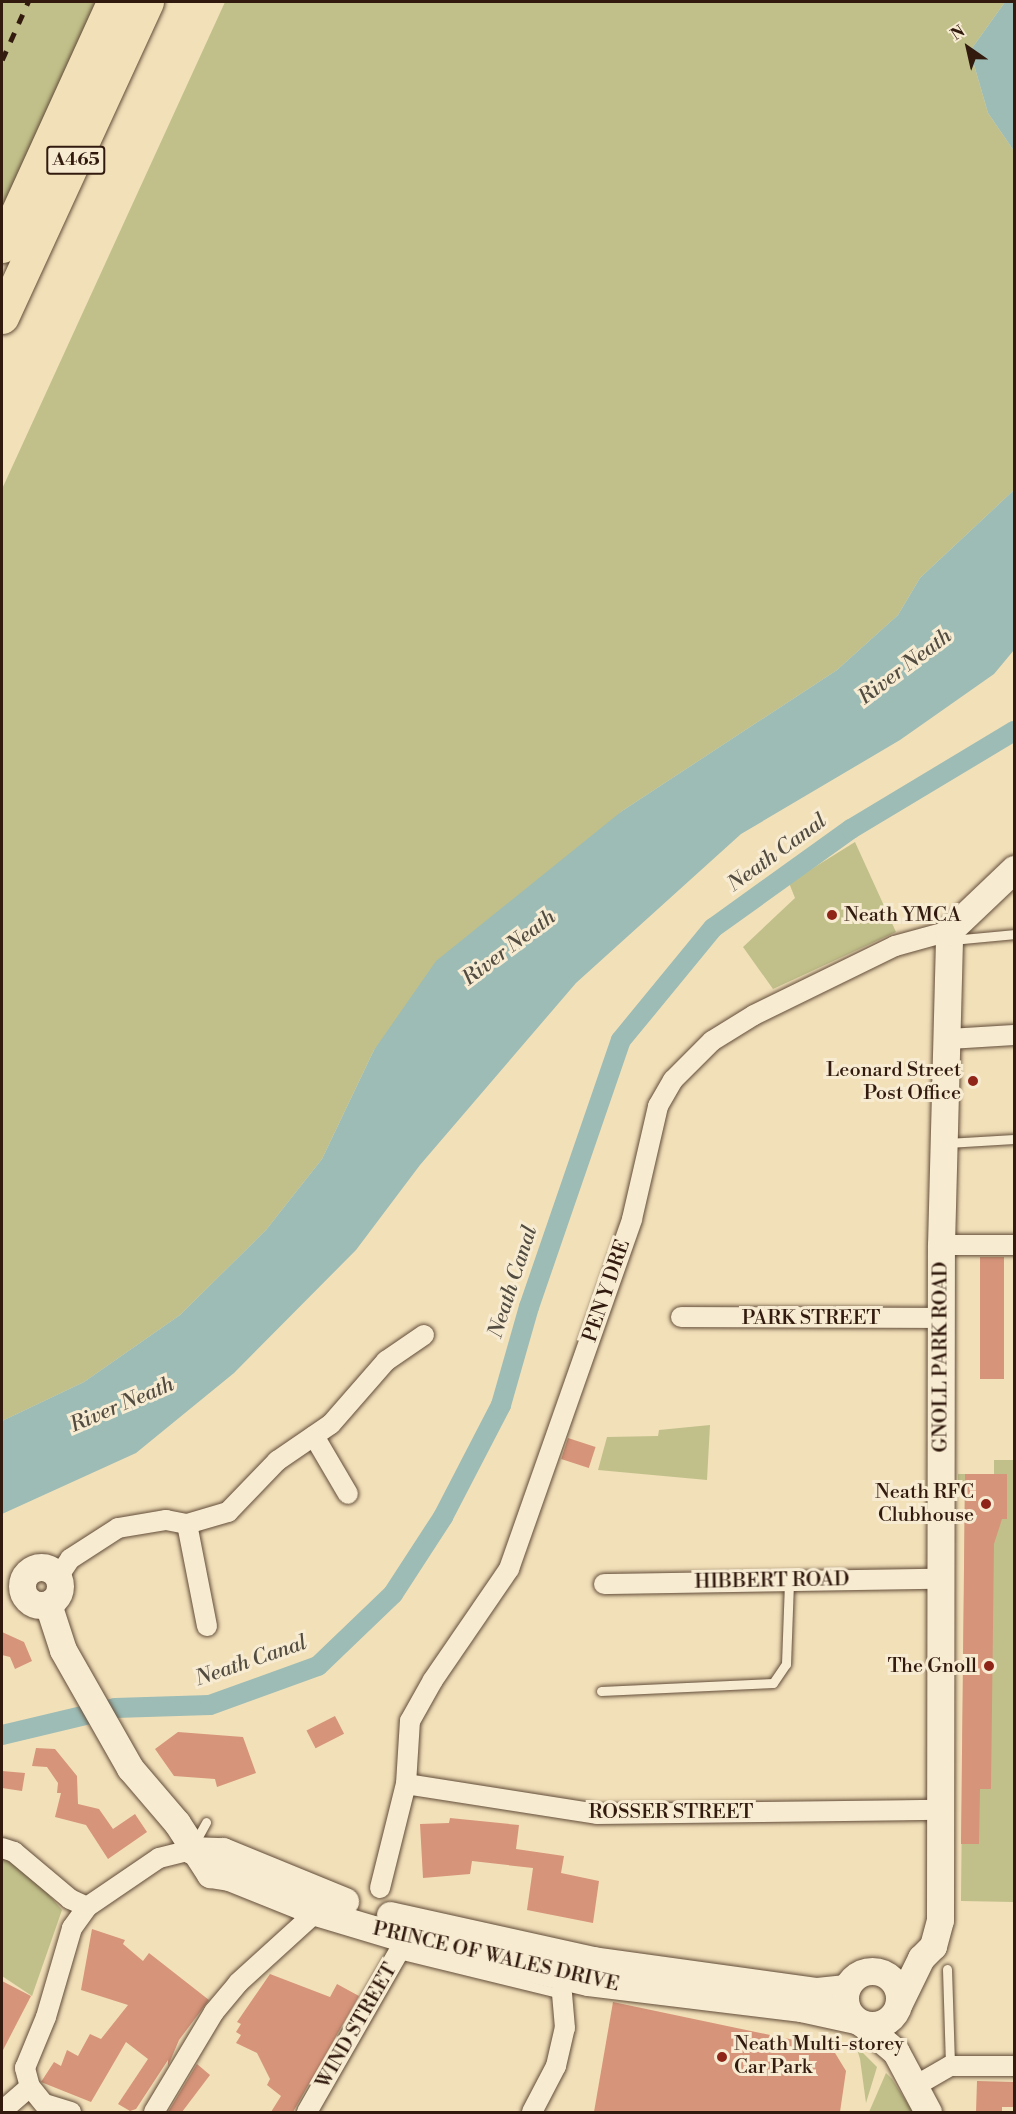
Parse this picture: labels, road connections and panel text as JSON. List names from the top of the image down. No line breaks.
{"streets":{"highway":["A465"],"main road":["GNOLL PARK ROAD","PRINCE OF WALES DRIVE"],"street":["PEN Y DRE","PARK STREET","HIBBERT ROAD","ROSSER STREET","WIND STREET"]},"crossings":[["PEN Y DRE","GNOLL PARK ROAD"],["PEN Y DRE","ROSSER STREET"],["PARK STREET","GNOLL PARK ROAD"],["GNOLL PARK ROAD","HIBBERT ROAD"],["GNOLL PARK ROAD","ROSSER STREET"],["GNOLL PARK ROAD","PRINCE OF WALES DRIVE"],["PRINCE OF WALES DRIVE","WIND STREET"]],"water":["River Neath","Neath Canal"],"places":["Neath YMCA","Leonard Street Post Office","Neath RFC Clubhouse","The Gnoll","Neath Multi-storey Car Park"],"north":"top left"}
